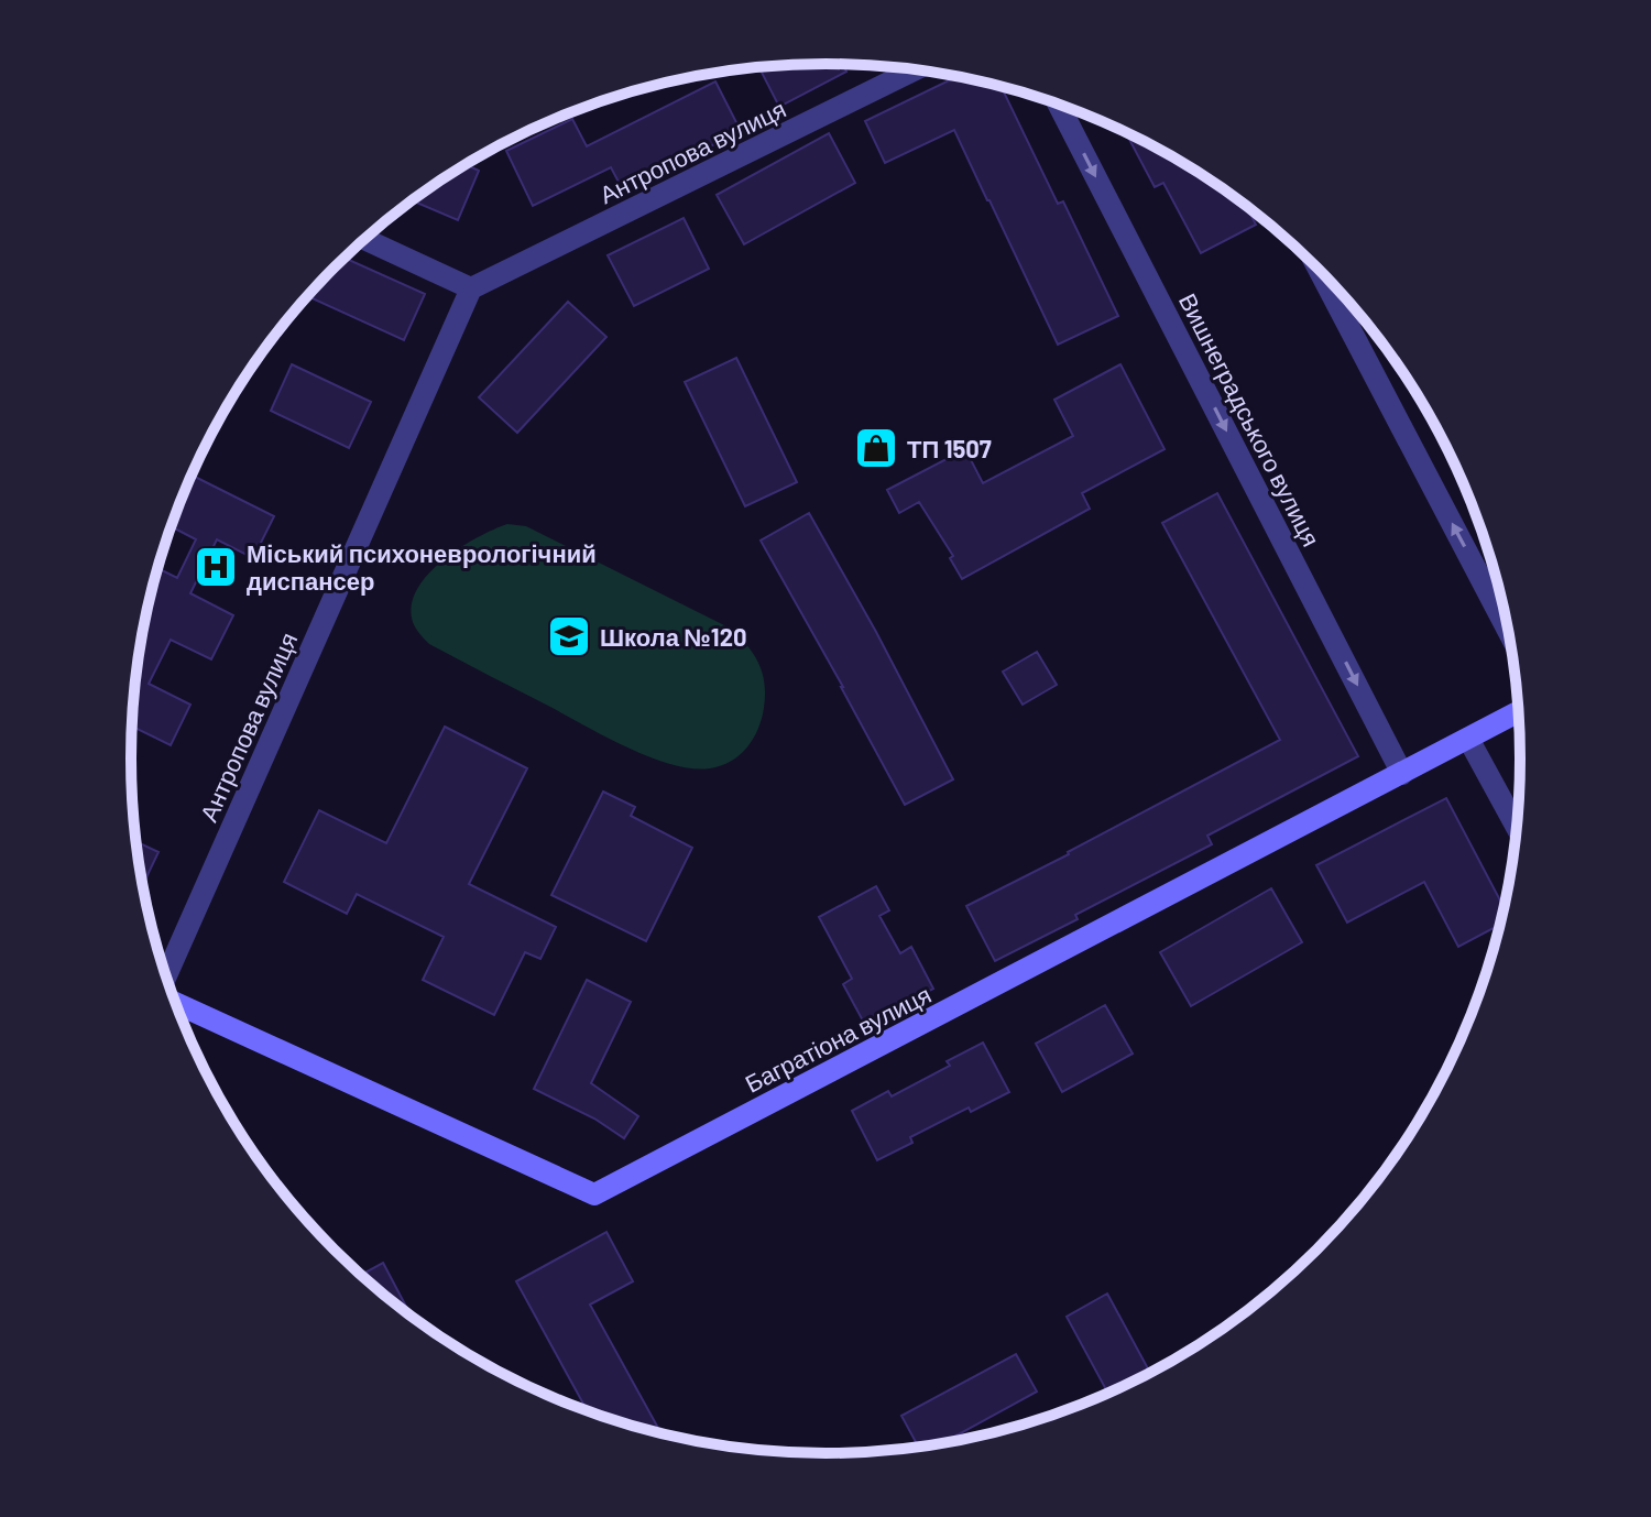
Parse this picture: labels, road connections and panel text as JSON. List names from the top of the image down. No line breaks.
{"streets":{"street":["Антропова вулиця","Вишнеградського вулиця","Багратіона вулиця"]},"crossings":[["Вишнеградського вулиця","Багратіона вулиця"]],"places":{"shop":["ТП 1507"],"hospital":["Міський психоневрологічний диспансер"],"school or university":["Школа №120"]}}
